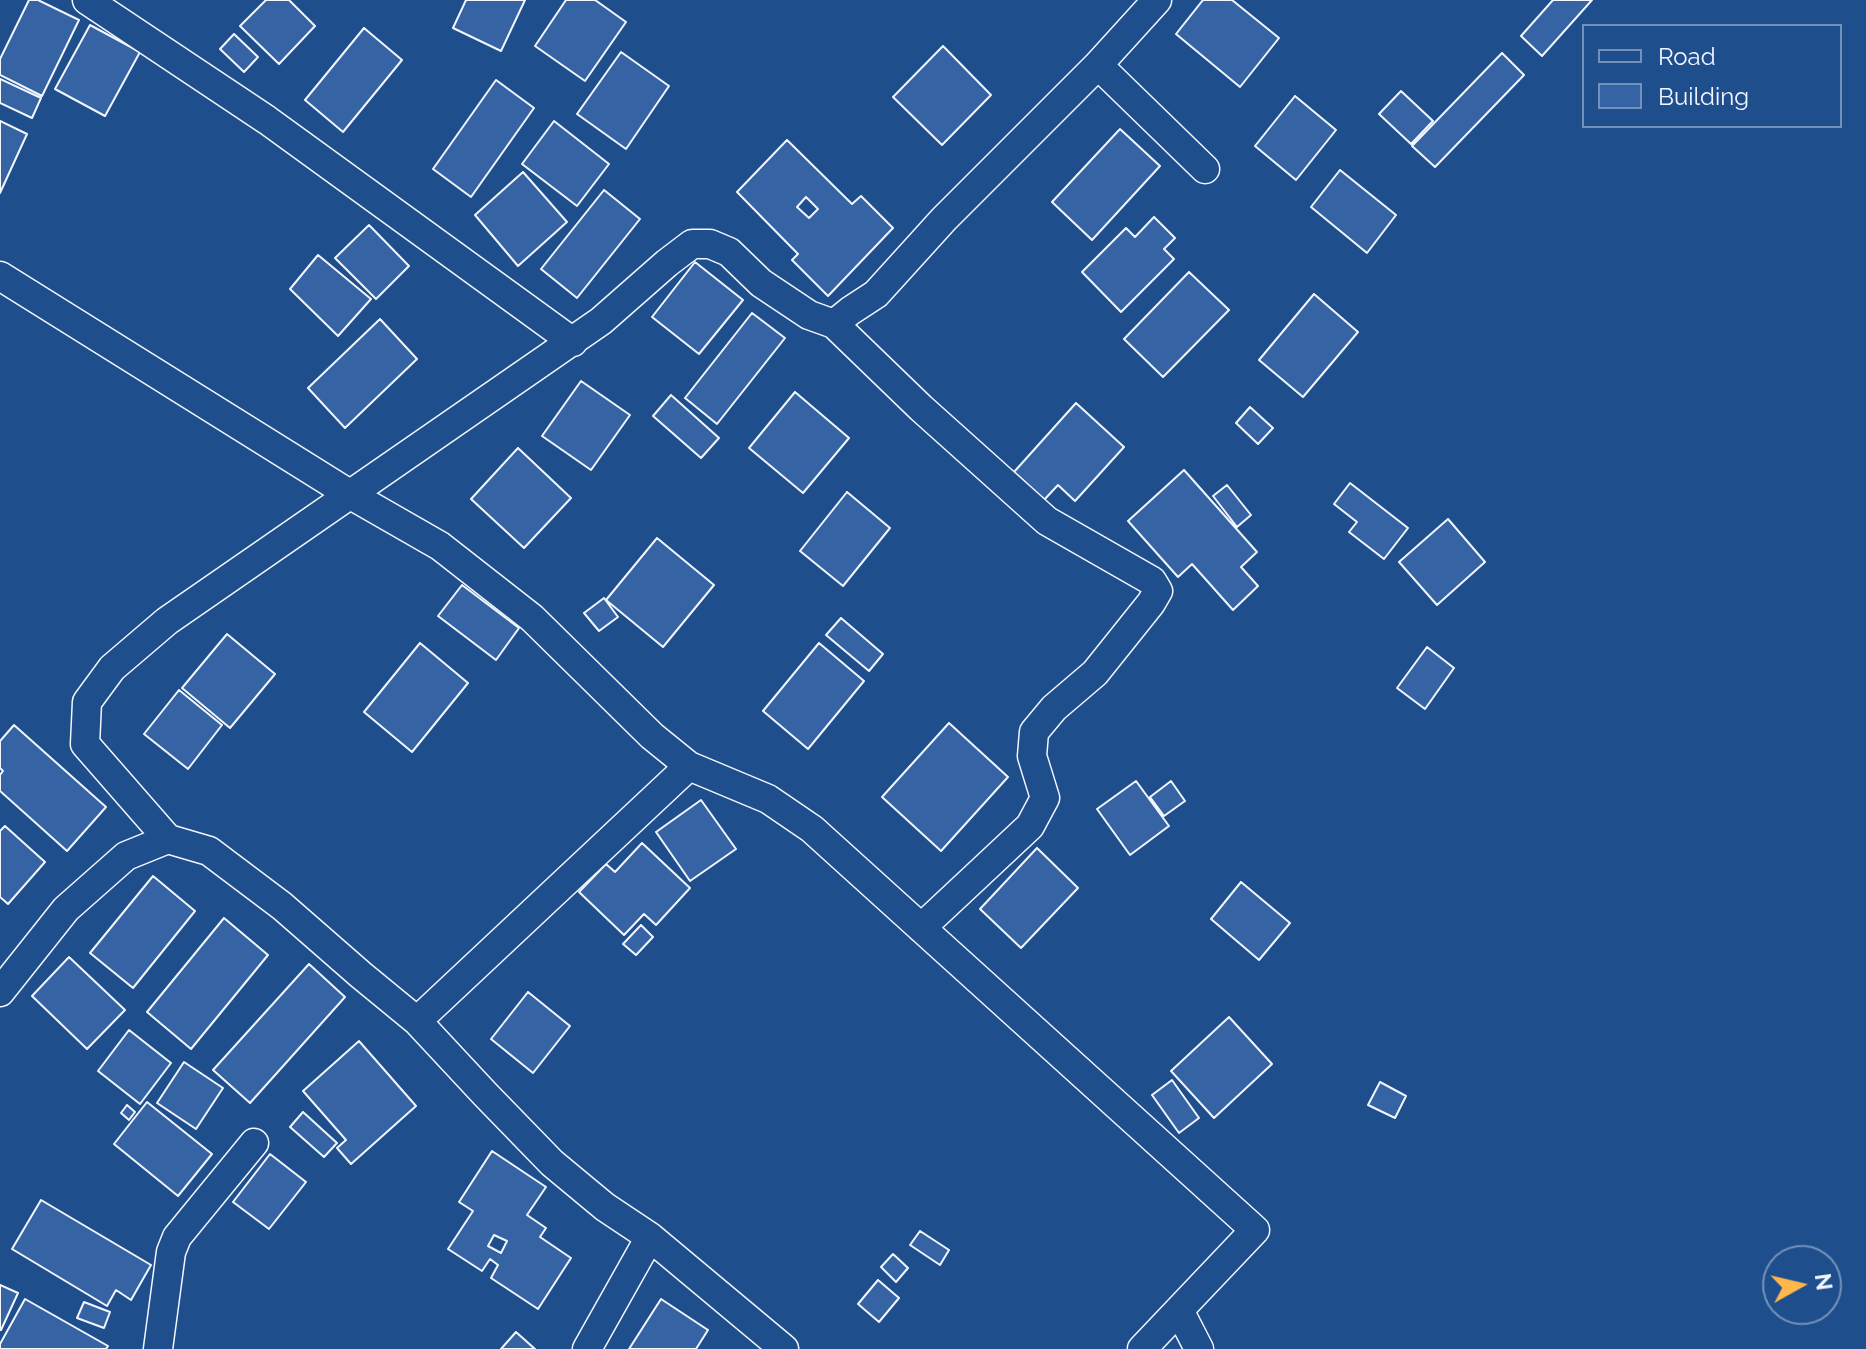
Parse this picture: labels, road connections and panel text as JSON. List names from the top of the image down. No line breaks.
{"legend":["Road","Building"],"north":"right"}
